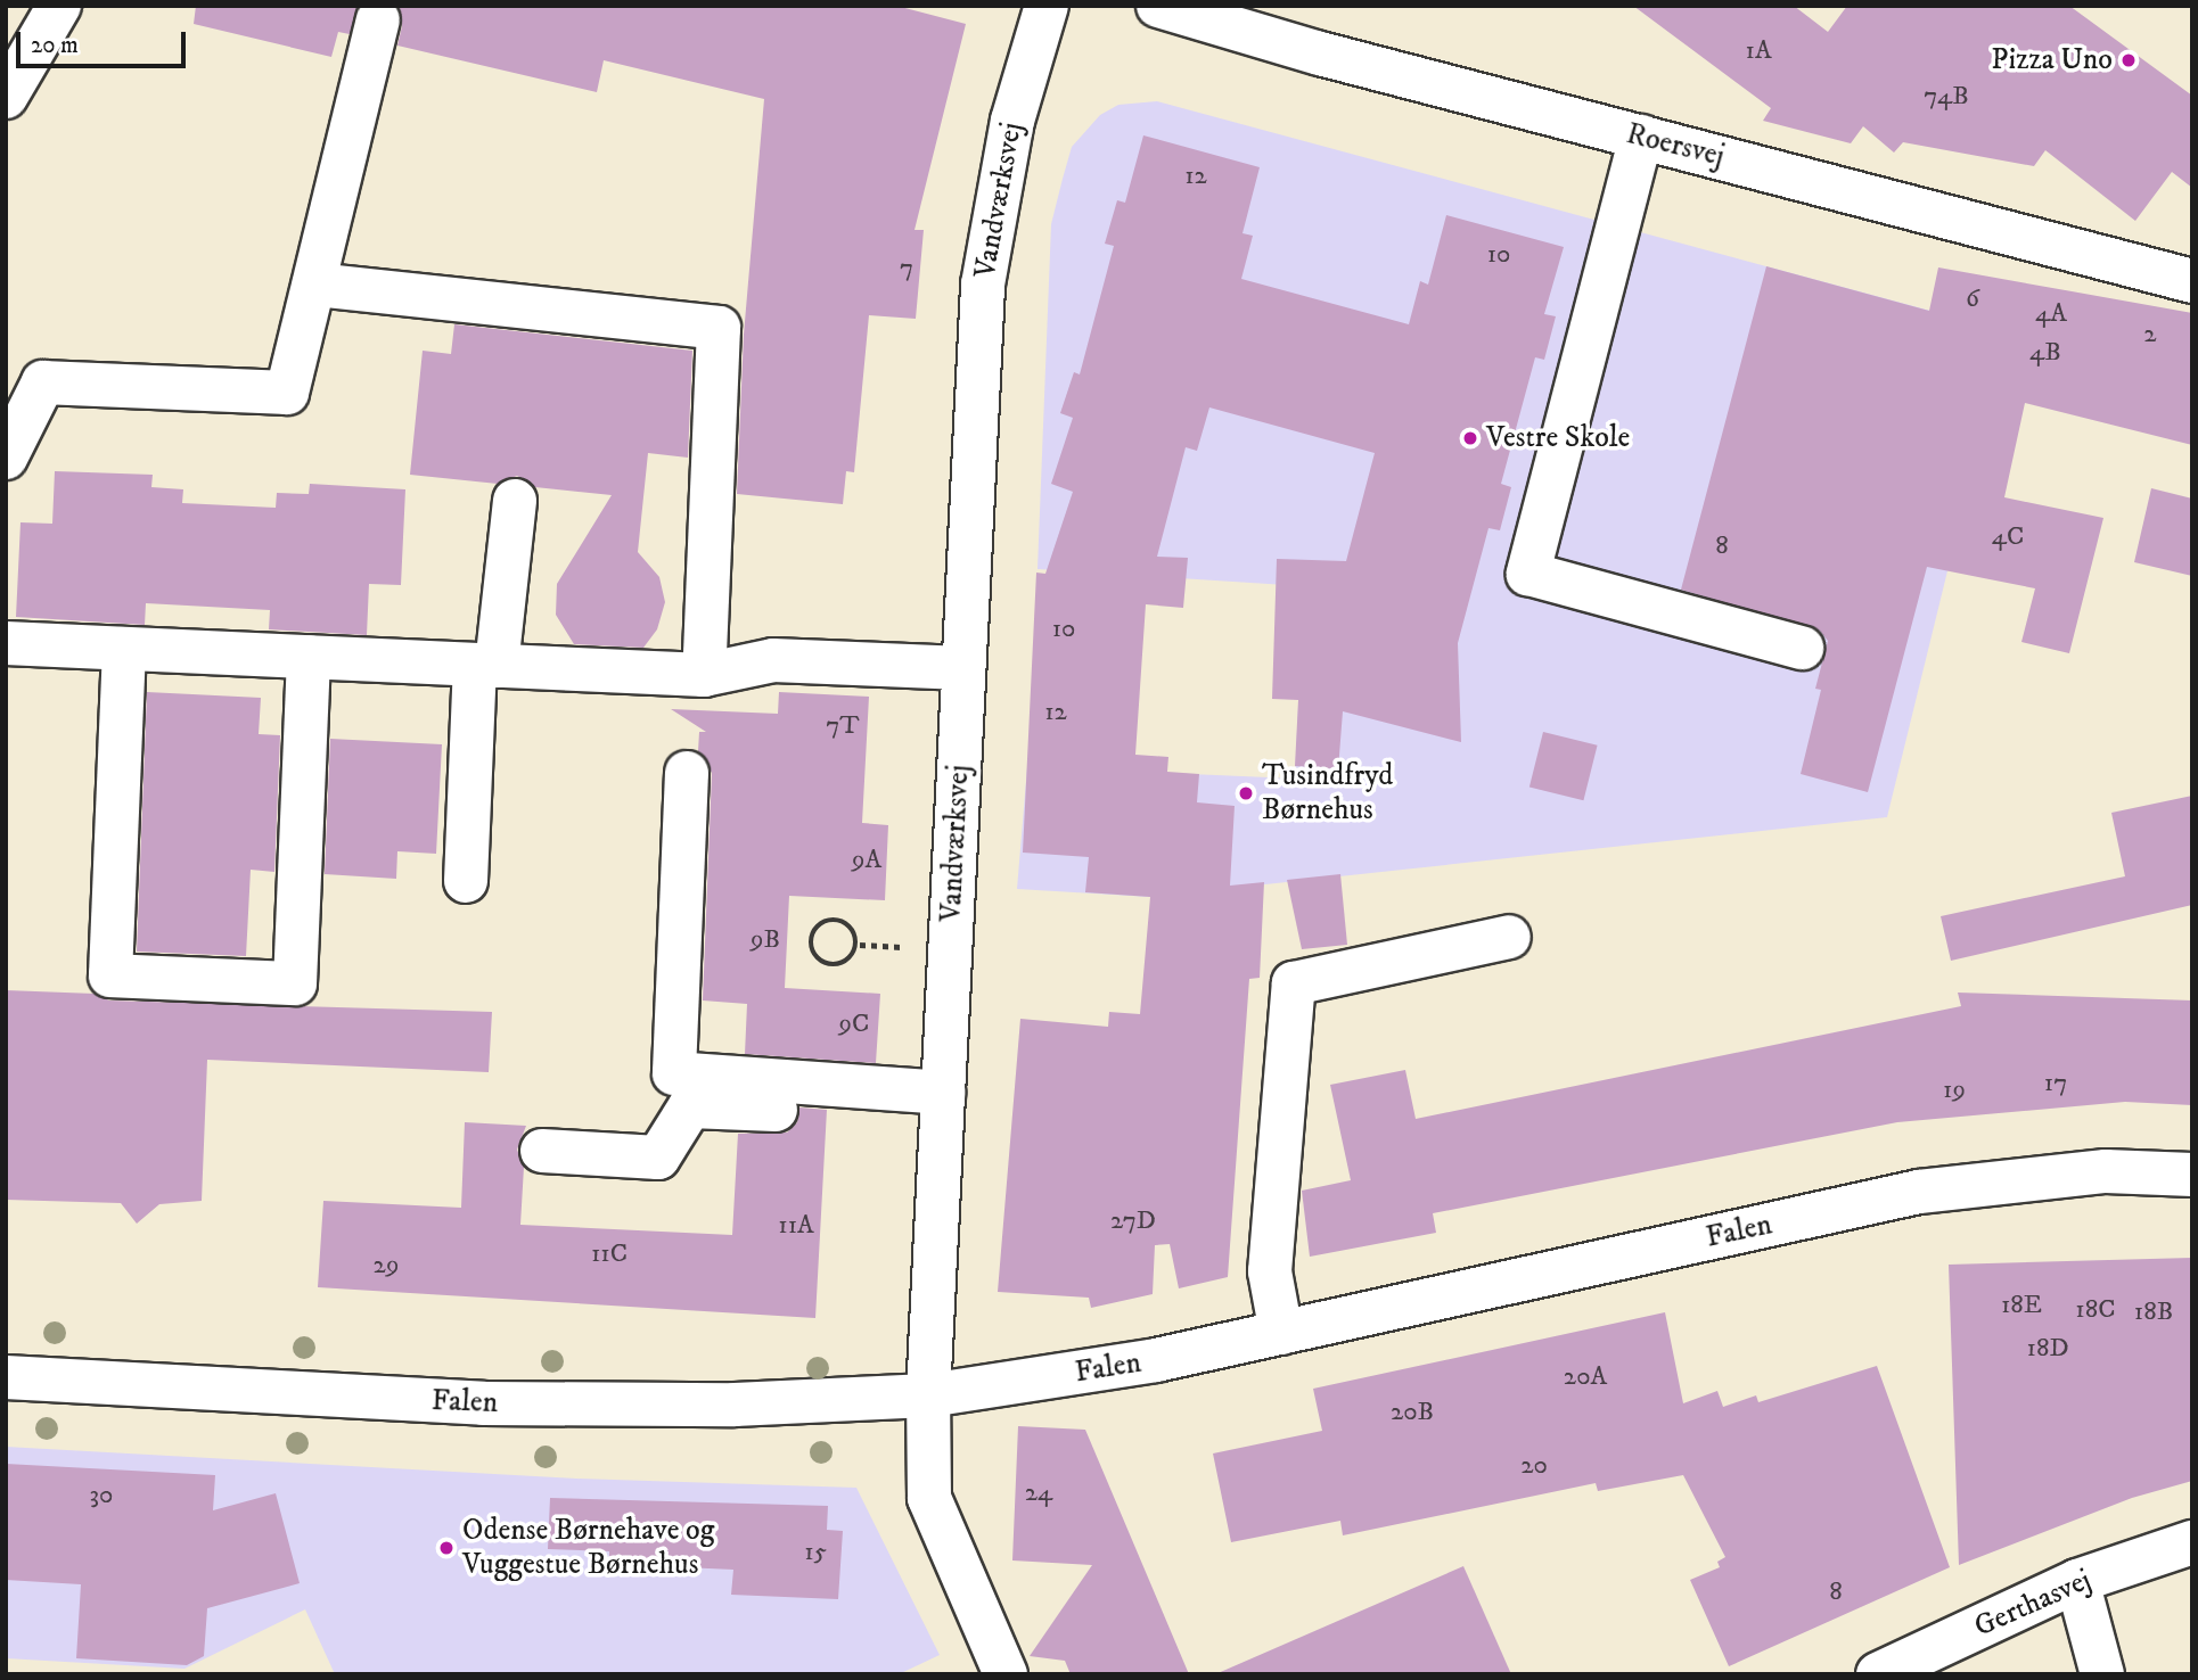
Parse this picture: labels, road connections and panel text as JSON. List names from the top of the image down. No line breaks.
{"streets":{"street":["Roersvej","Vandværksvej","Falen","Gerthasvej"]},"crossings":[["Vandværksvej","Falen"]],"places":["Pizza Uno","Vestre Skole","Tusindfryd Børnehus","Odense Børnehave og Vuggestue Børnehus"],"house_numbers":["1A","74B","12","10","7","6","4A","2","4B","4C","8","10","12","7T","9A","9B","9C","17","19","27D","11A","11C","29","18E","18C","18B","18D","20A","20B","20","24","30","15","8"],"scale_bar":"20 m"}
